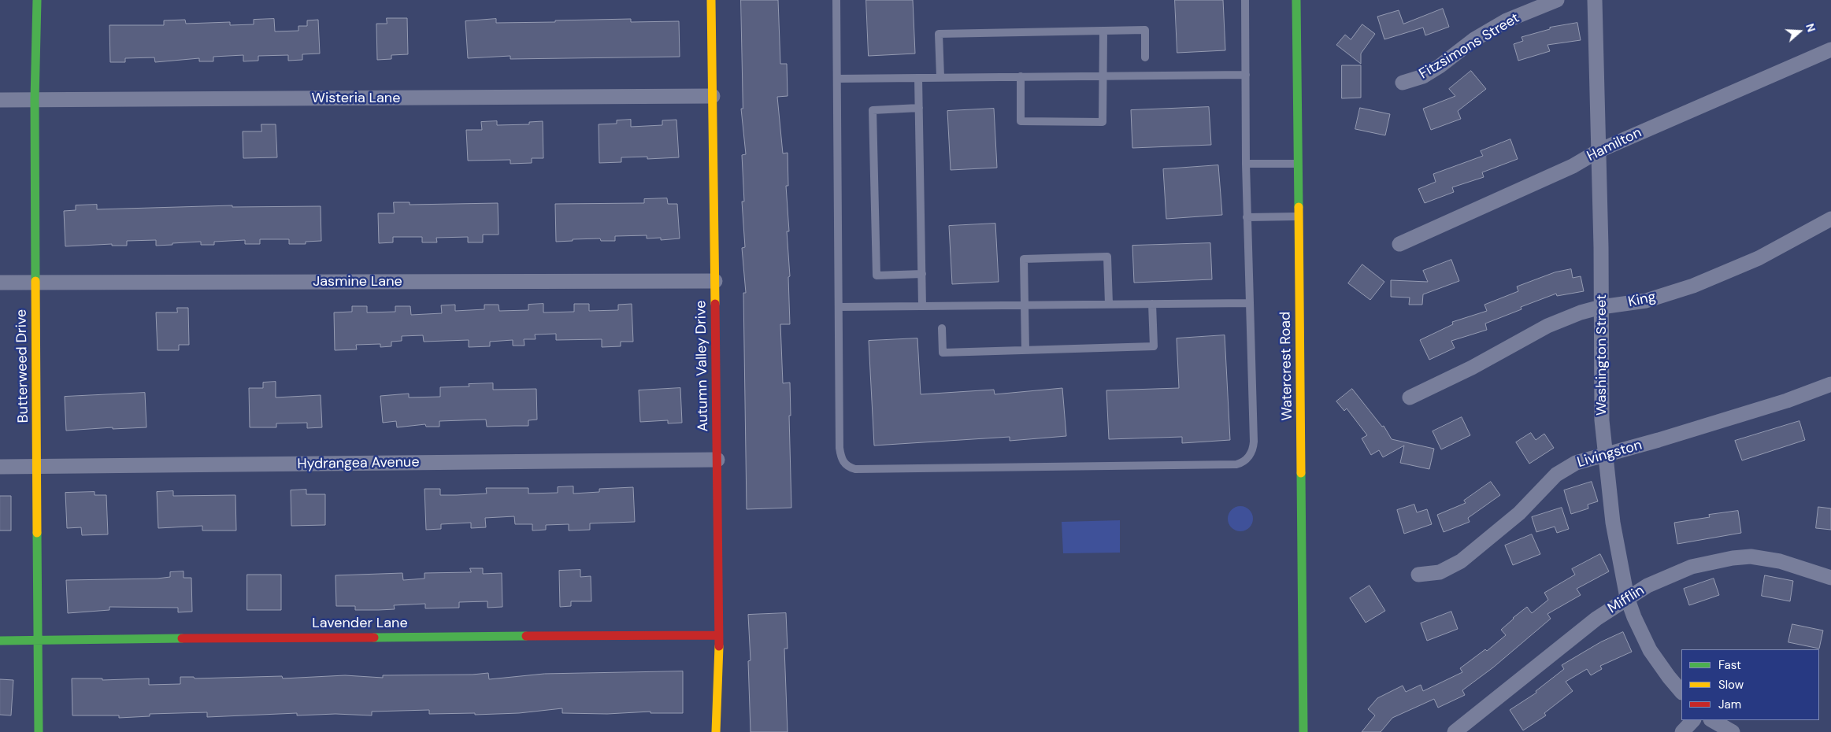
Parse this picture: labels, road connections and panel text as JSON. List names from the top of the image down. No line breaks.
{"streets":{"street":["Fitzsimons Street","Wisteria Lane","Hamilton","Jasmine Lane","King","Washington Street","Butterweed Drive","Autumn Valley Drive","Watercrest Road","Livingston","Hydrangea Avenue","Mifflin","Lavender Lane"]},"crossings":[["Wisteria Lane","Butterweed Drive"],["Wisteria Lane","Autumn Valley Drive"],["Hamilton","Washington Street"],["Jasmine Lane","Butterweed Drive"],["Jasmine Lane","Autumn Valley Drive"],["King","Washington Street"],["Washington Street","Livingston"],["Washington Street","Mifflin"],["Butterweed Drive","Hydrangea Avenue"],["Butterweed Drive","Lavender Lane"],["Autumn Valley Drive","Hydrangea Avenue"],["Autumn Valley Drive","Lavender Lane"]],"legend":["Fast","Slow","Jam"],"north":"right"}
